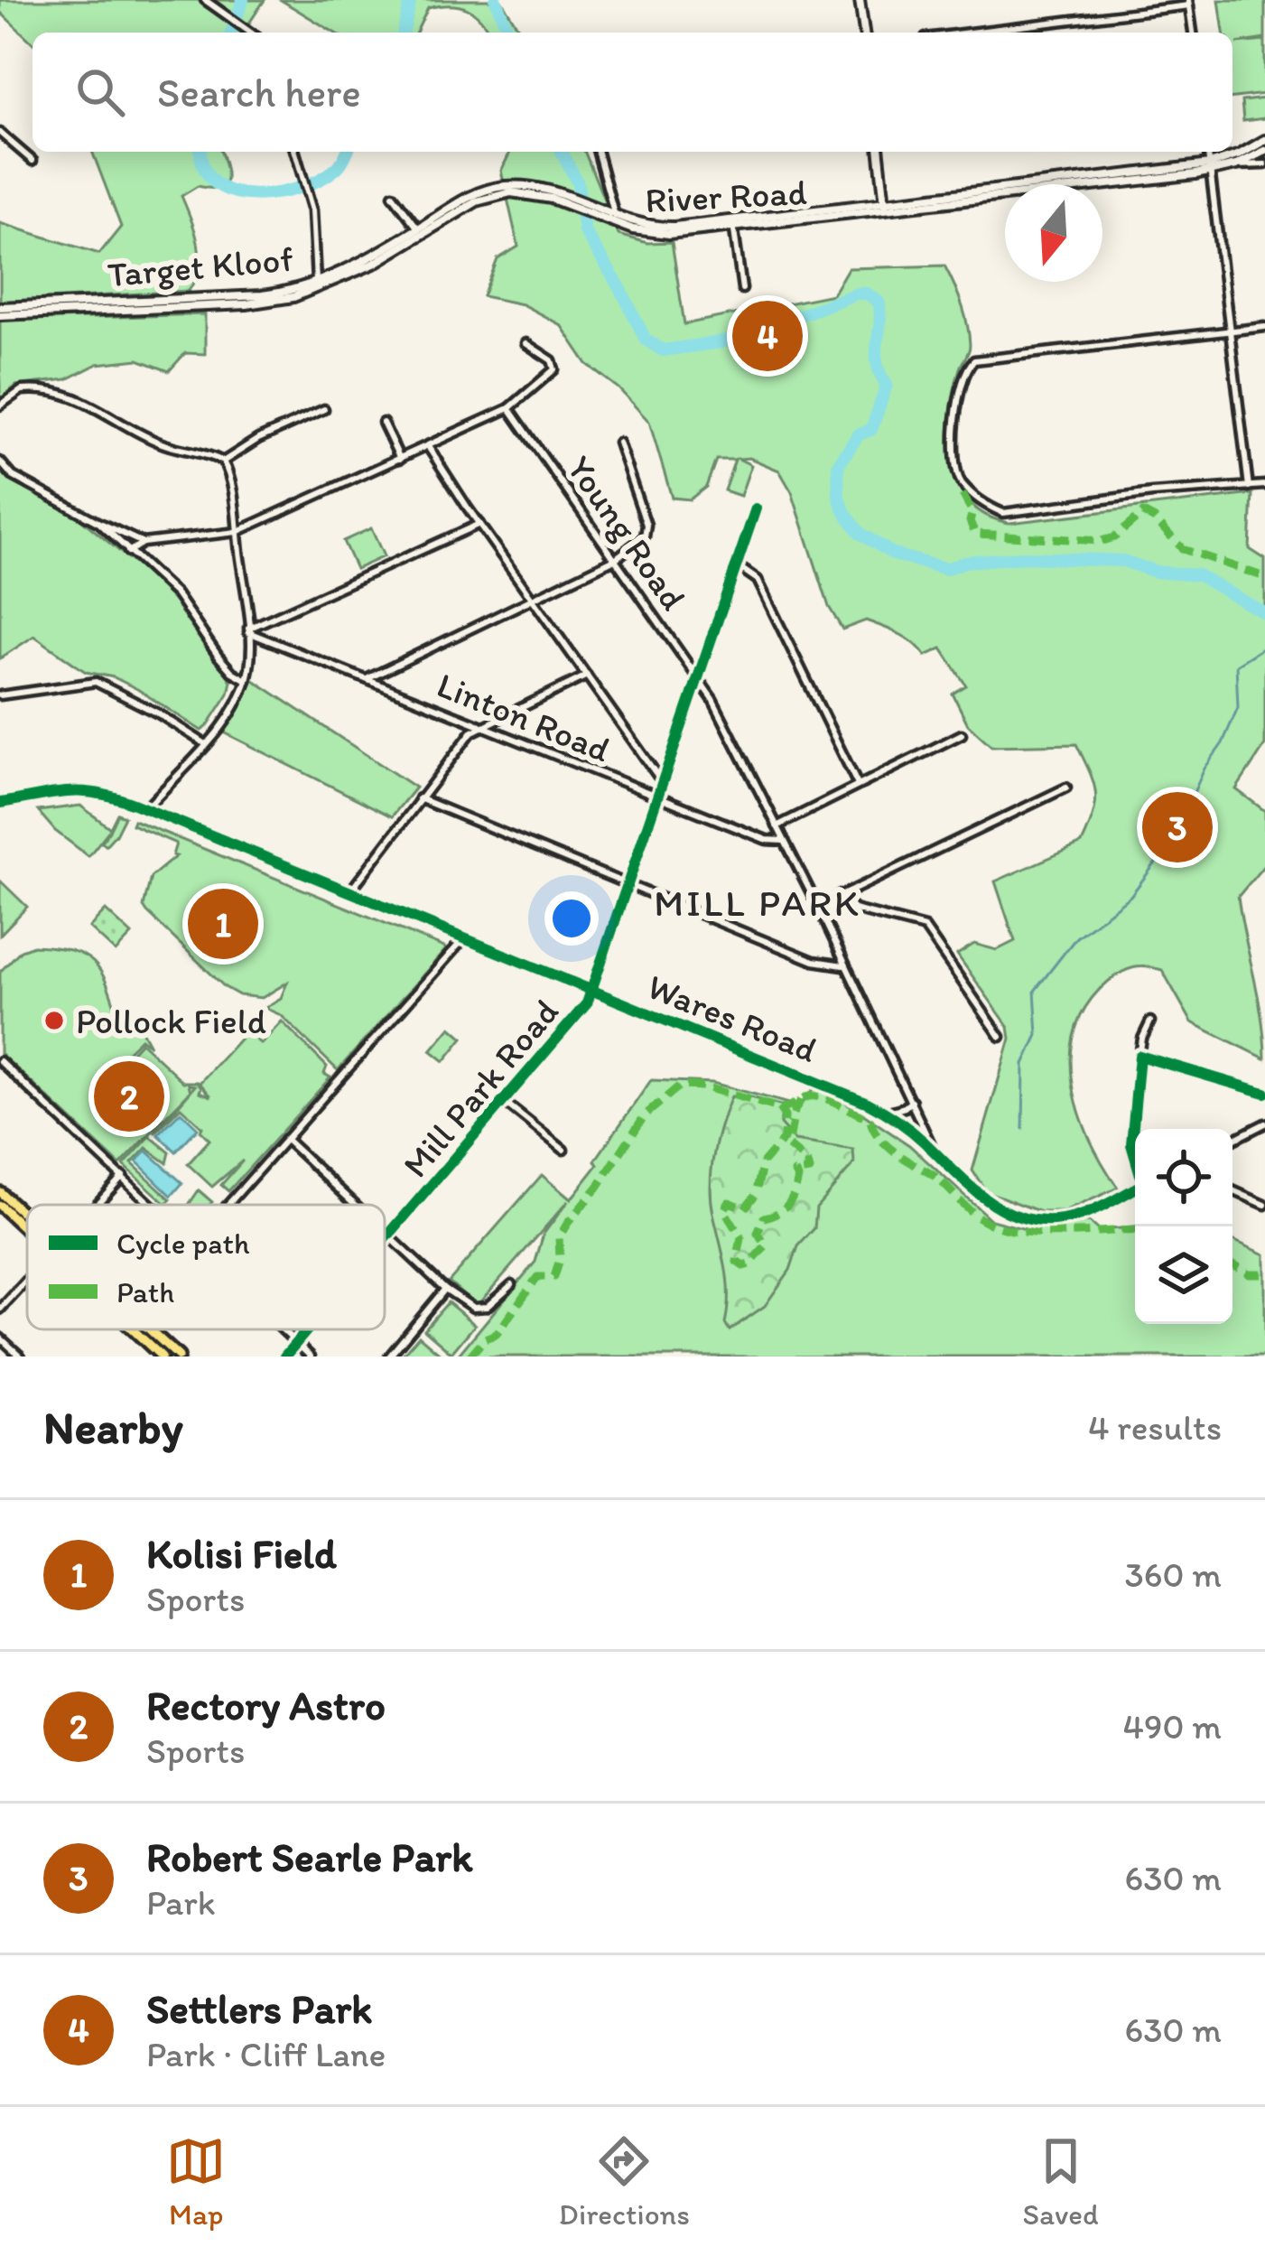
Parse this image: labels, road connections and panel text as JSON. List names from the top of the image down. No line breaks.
{"streets":{"main road":["River Road","Target Kloof"],"street":["Young Road","Linton Road","Wares Road","Mill Park Road"]},"crossings":[["River Road","Target Kloof"],["Young Road","Linton Road"],["Young Road","Wares Road"],["Young Road","Mill Park Road"],["Linton Road","Mill Park Road"],["Wares Road","Mill Park Road"]],"districts":["MILL PARK"],"places":["Pollock Field"],"legend":["Cycle path","Path"],"north":"bottom","page":{"search":"Search here","pins":["4","3","1","2"],"heading":["Nearby","4 results"],"list":[{"mark":"1","name":"Kolisi Field","note":"Sports","value":"360 m"},{"mark":"2","name":"Rectory Astro","note":"Sports","value":"490 m"},{"mark":"3","name":"Robert Searle Park","note":"Park","value":"630 m"},{"mark":"4","name":"Settlers Park","note":"Park · Cliff Lane","value":"630 m"}],"nav":["Map","Directions","Saved"]}}
